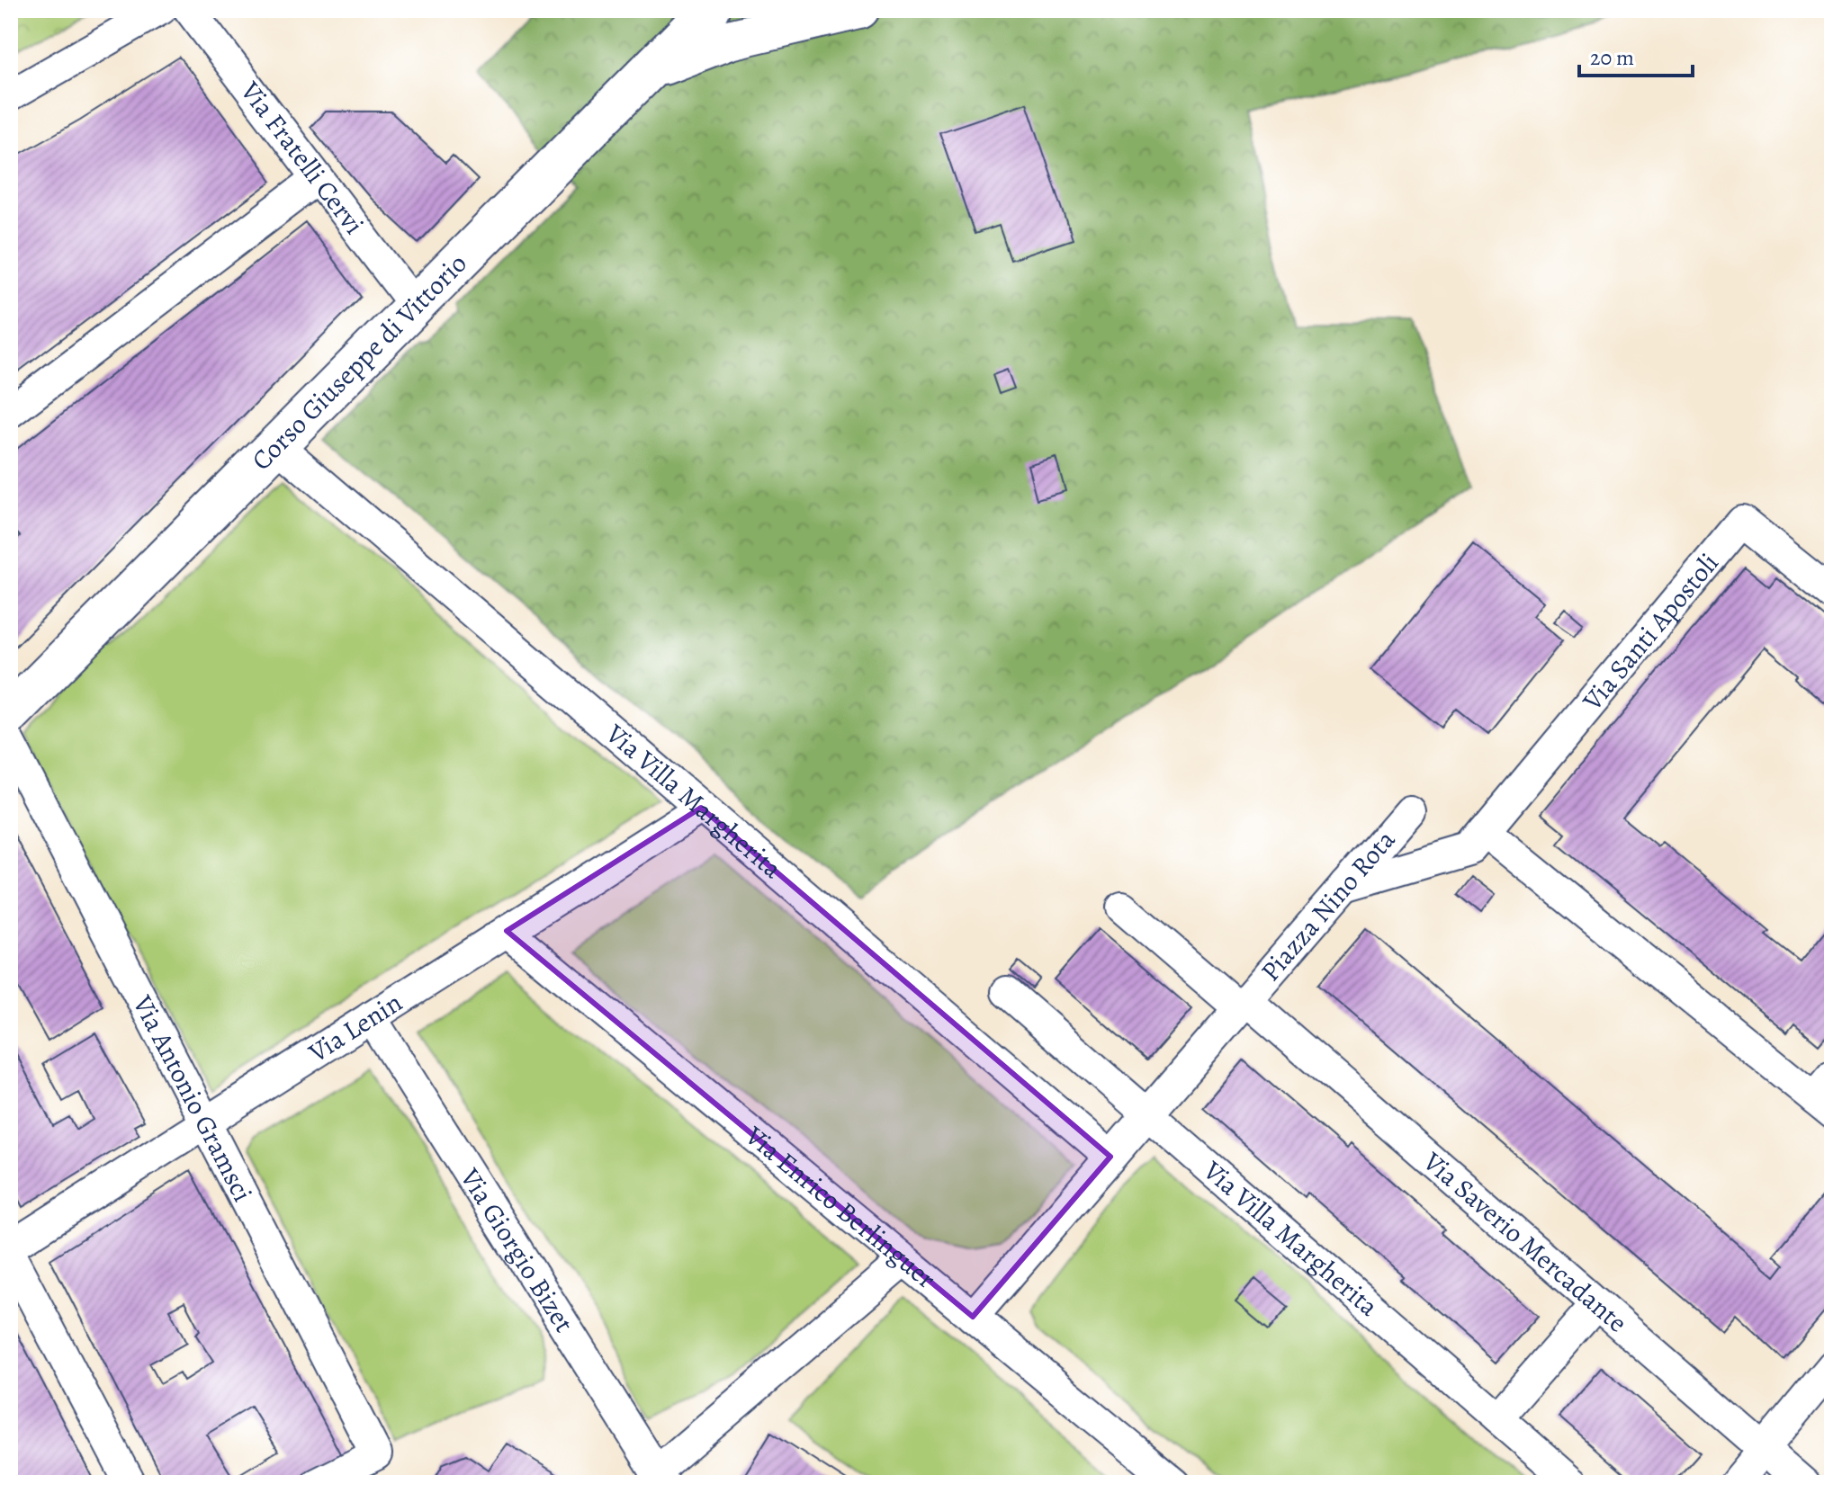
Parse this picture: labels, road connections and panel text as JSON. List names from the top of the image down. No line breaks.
{"streets":{"street":["Via Fratelli Cervi","Corso Giuseppe di Vittorio","Via Santi Apostoli","Via Villa Margherita","Piazza Nino Rota","Via Lenin","Via Antonio Gramsci","Via Enrico Berlinguer","Via Saverio Mercadante","Via Giorgio Bizet"]},"crossings":[["Via Fratelli Cervi","Corso Giuseppe di Vittorio"],["Corso Giuseppe di Vittorio","Via Villa Margherita"],["Via Santi Apostoli","Piazza Nino Rota"],["Via Villa Margherita","Piazza Nino Rota"],["Via Villa Margherita","Via Lenin"],["Piazza Nino Rota","Via Enrico Berlinguer"],["Piazza Nino Rota","Via Saverio Mercadante"],["Via Lenin","Via Antonio Gramsci"],["Via Lenin","Via Enrico Berlinguer"],["Via Lenin","Via Giorgio Bizet"]],"scale_bar":"20 m"}
